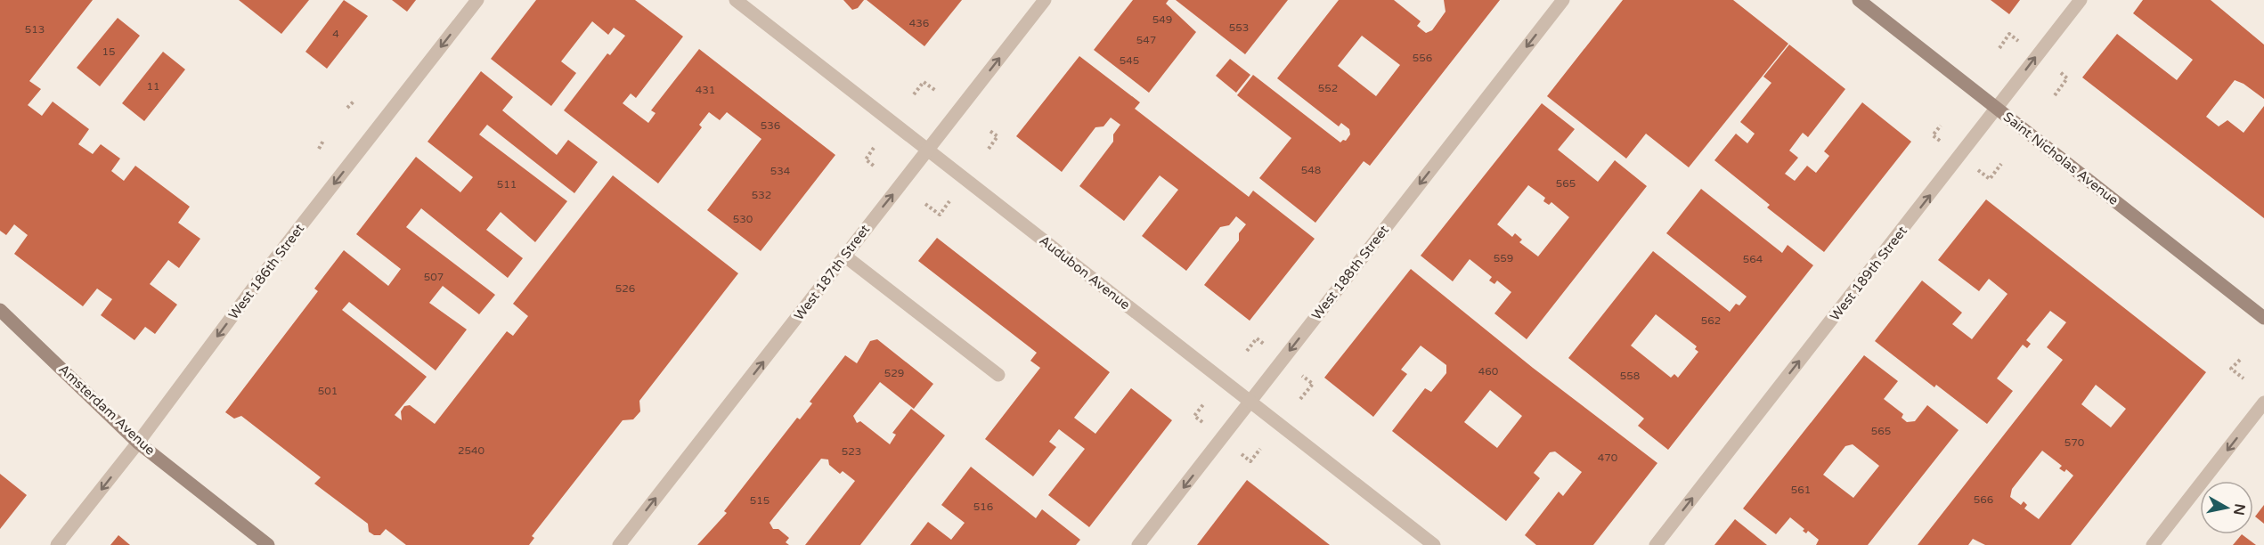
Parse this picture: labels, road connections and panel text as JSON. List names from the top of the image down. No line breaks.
{"streets":{"main road":["Saint Nicholas Avenue","Amsterdam Avenue"],"street":["West 186th Street","West 187th Street","Audubon Avenue","West 188th Street","West 189th Street"]},"crossings":[["Saint Nicholas Avenue","West 189th Street"],["West 186th Street","Amsterdam Avenue"],["West 187th Street","Audubon Avenue"],["Audubon Avenue","West 188th Street"]],"one_way":["West 186th Street","West 187th Street","West 188th Street","West 189th Street"],"house_numbers":["549","436","553","513","4","547","15","556","545","11","552","431","536","548","534","565","511","532","530","559","564","507","526","562","460","529","558","501","565","570","2540","523","470","561","566","515","516"],"north":"right"}
